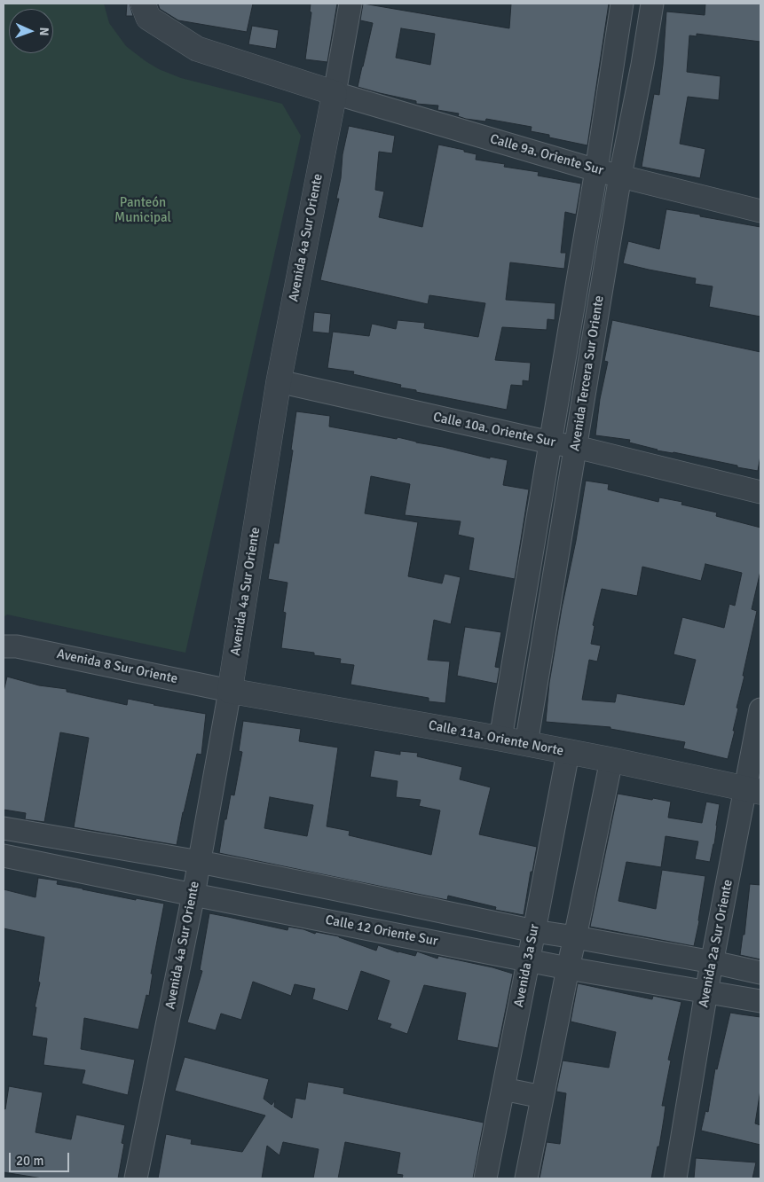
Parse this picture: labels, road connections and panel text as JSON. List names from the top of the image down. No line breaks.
{"streets":{"street":["Calle 9a. Oriente Sur","Avenida 4a Sur Oriente","Avenida Tercera Sur Oriente","Calle 10a. Oriente Sur","Avenida 8 Sur Oriente","Calle 11a. Oriente Norte","Calle 12 Oriente Sur","Avenida 2a Sur Oriente","Avenida 3a Sur"]},"crossings":[["Calle 9a. Oriente Sur","Avenida 4a Sur Oriente"],["Calle 9a. Oriente Sur","Avenida Tercera Sur Oriente"],["Avenida 4a Sur Oriente","Calle 10a. Oriente Sur"],["Avenida 4a Sur Oriente","Avenida 8 Sur Oriente"],["Avenida 4a Sur Oriente","Calle 11a. Oriente Norte"],["Avenida 4a Sur Oriente","Calle 12 Oriente Sur"],["Avenida Tercera Sur Oriente","Calle 10a. Oriente Sur"],["Avenida Tercera Sur Oriente","Calle 11a. Oriente Norte"],["Avenida 8 Sur Oriente","Calle 11a. Oriente Norte"],["Calle 11a. Oriente Norte","Avenida 2a Sur Oriente"],["Calle 11a. Oriente Norte","Avenida 3a Sur"],["Calle 12 Oriente Sur","Avenida 2a Sur Oriente"],["Calle 12 Oriente Sur","Avenida 3a Sur"]],"parks":["Panteón Municipal"],"scale_bar":"20 m","north":"right"}
